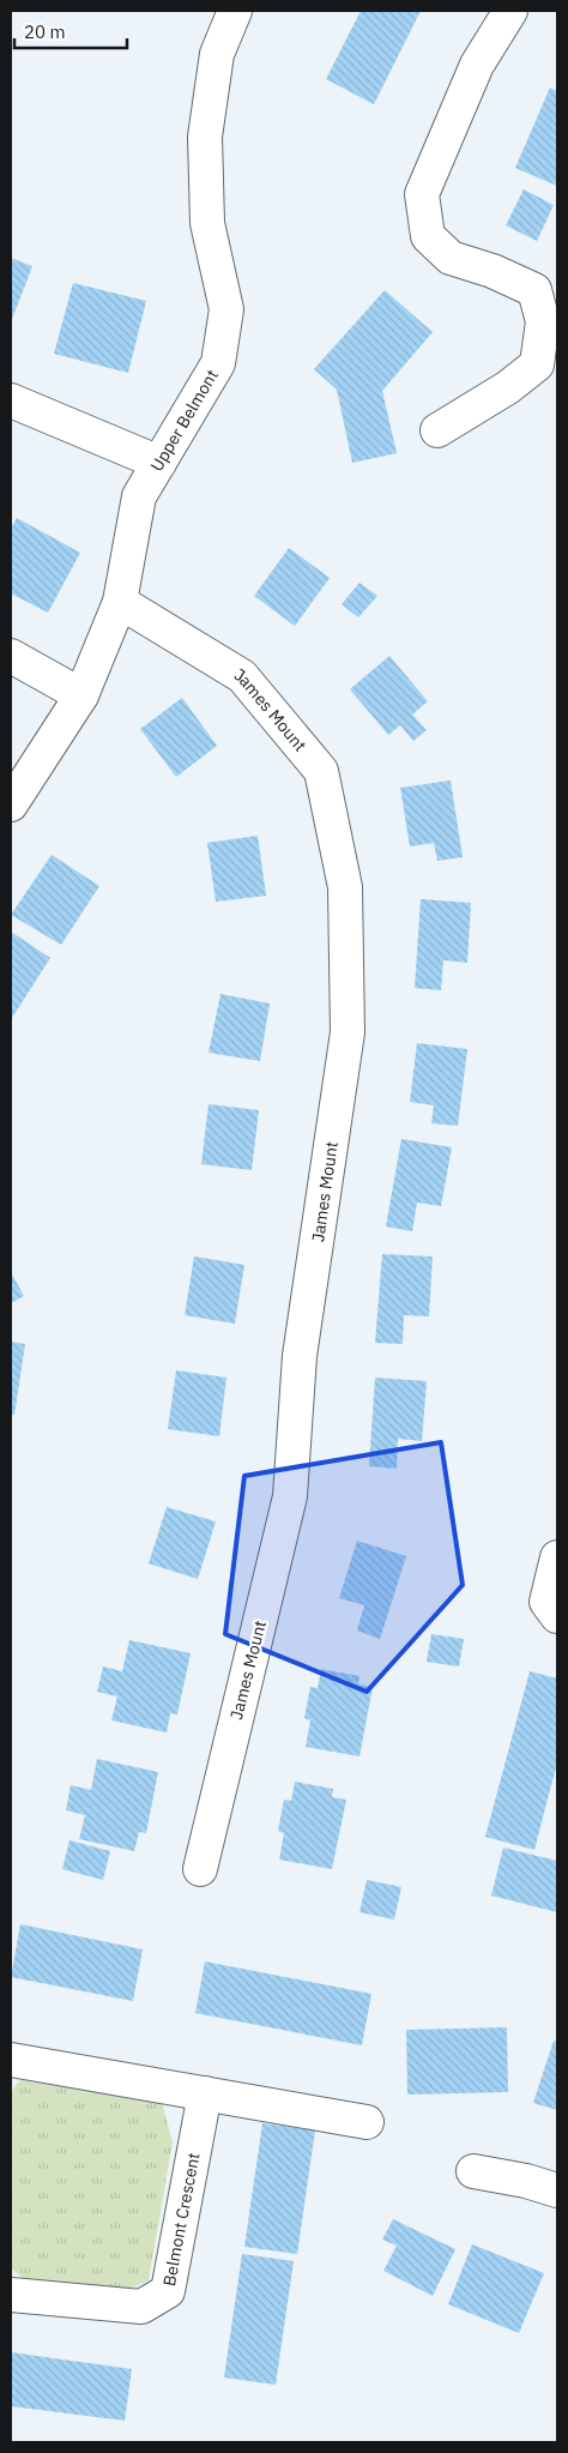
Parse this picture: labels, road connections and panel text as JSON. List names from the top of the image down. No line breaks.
{"streets":{"street":["Upper Belmont","James Mount","Belmont Crescent"]},"crossings":[["Upper Belmont","James Mount"]],"scale_bar":"20 m"}
